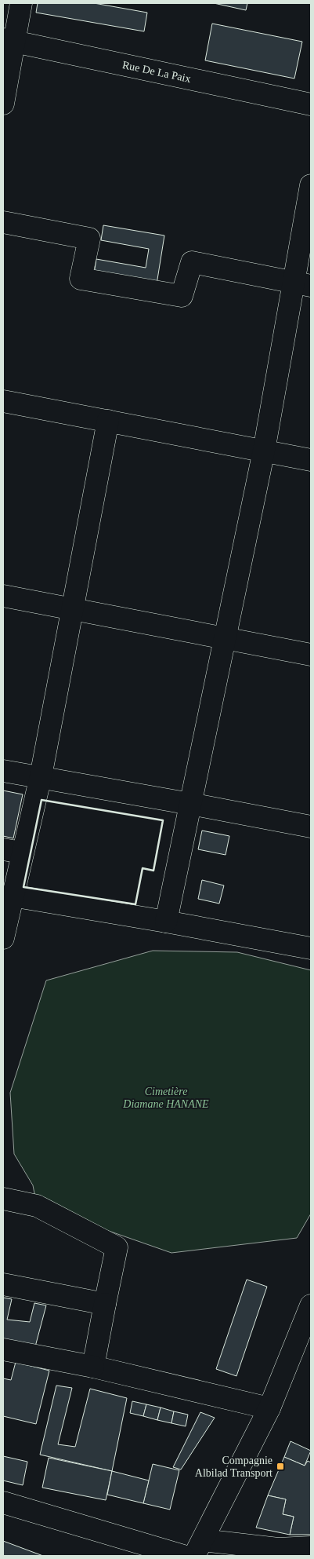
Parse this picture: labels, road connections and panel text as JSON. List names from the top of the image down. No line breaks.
{"streets":{"street":["Rue De La Paix"]},"parks":["Cimetière Diamane HANANE"],"places":{"transit":["Compagnie Albilad Transport"]}}
